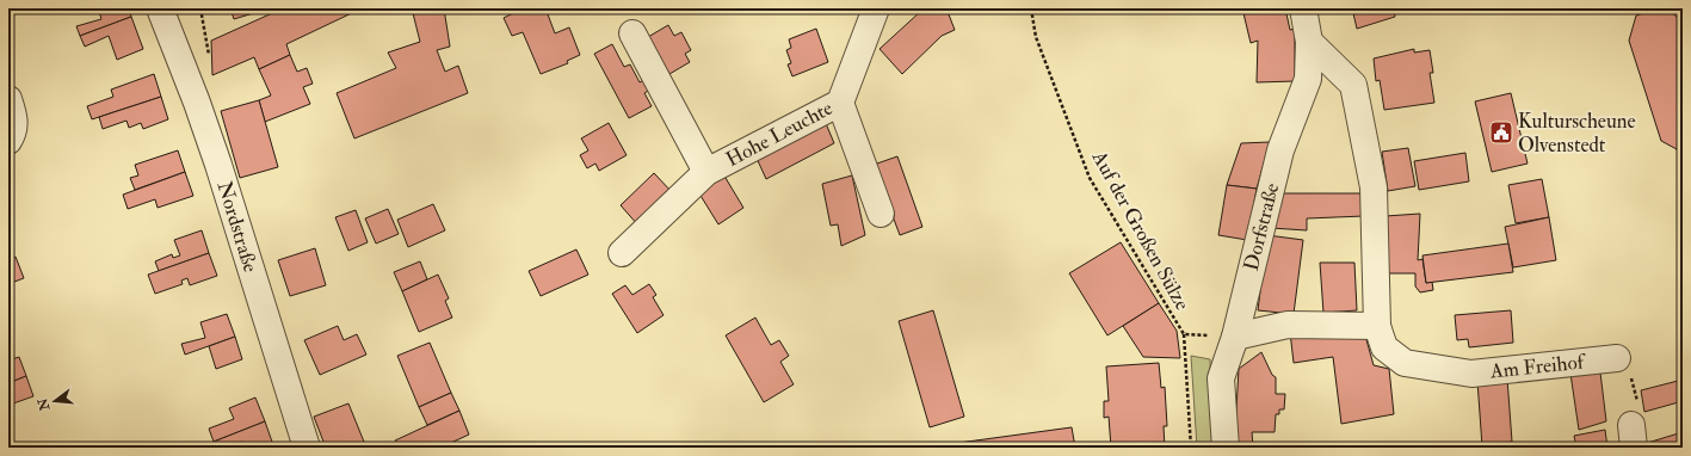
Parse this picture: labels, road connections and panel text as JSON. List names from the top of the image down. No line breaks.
{"streets":{"street":["Hohe Leuchte","Nordstraße","Dorfstraße","Am Freihof"],"path":["Auf der Großen Sülze"]},"crossings":[["Dorfstraße","Auf der Großen Sülze"],["Dorfstraße","Am Freihof"]],"places":{"public building":["Kulturscheune Olvenstedt"]},"north":"left"}
